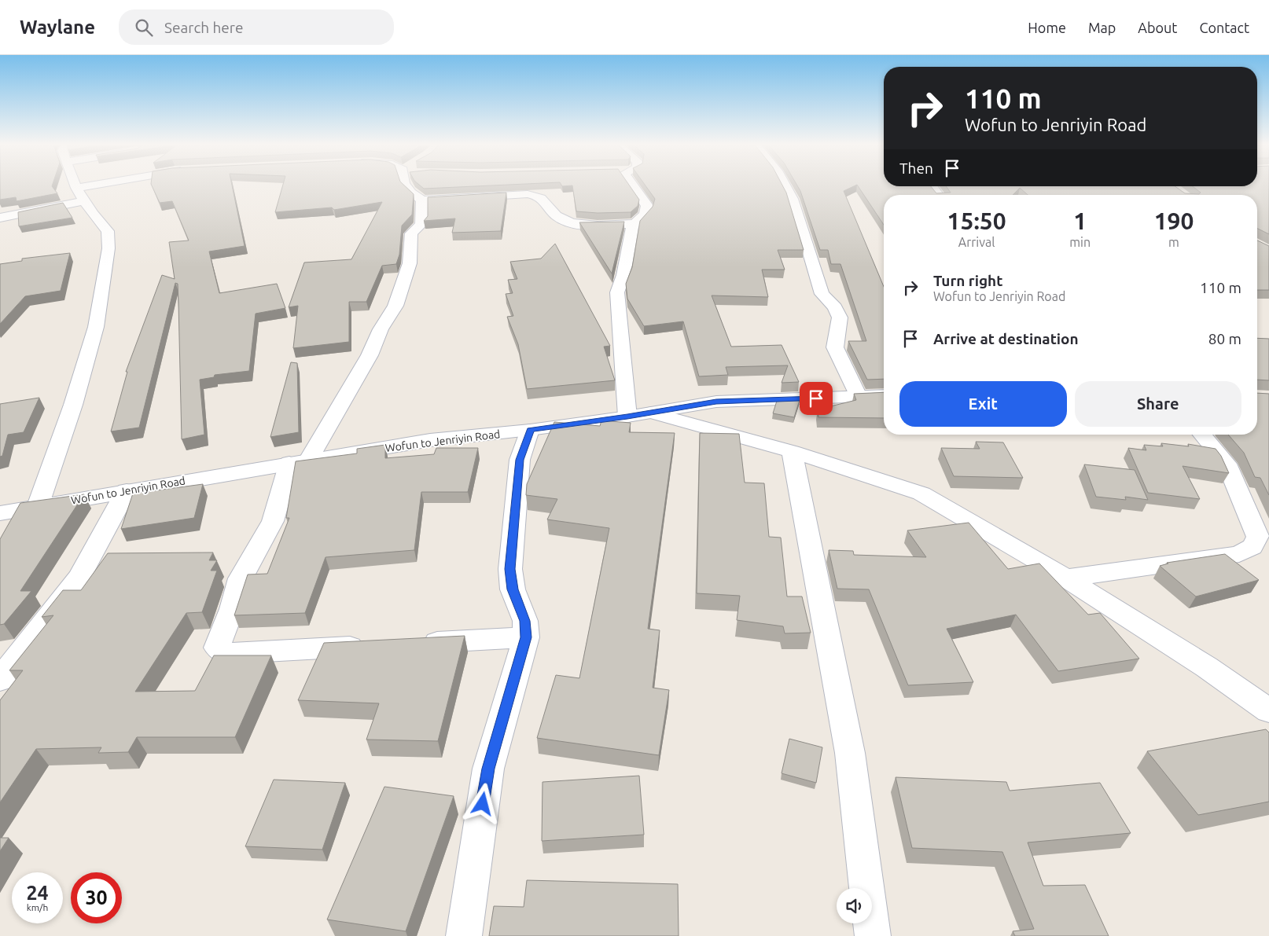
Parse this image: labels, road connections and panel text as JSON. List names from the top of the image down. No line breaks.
{"streets":{"street":["Wofun to Jenriyin Road"]},"page":{"header":"Waylane","search":"Search here","nav":["Home","Map","About","Contact"],"turn":["110 m","Wofun to Jenriyin Road"],"then":"Then","eta":["15:50","Arrival","1","min","190","m"],"list":[{"name":"Turn right","note":"Wofun to Jenriyin Road","value":"110 m"},{"name":"Arrive at destination","value":"80 m"}],"buttons":["Exit","Share"],"speed":"24 km/h","limit":"30"}}
